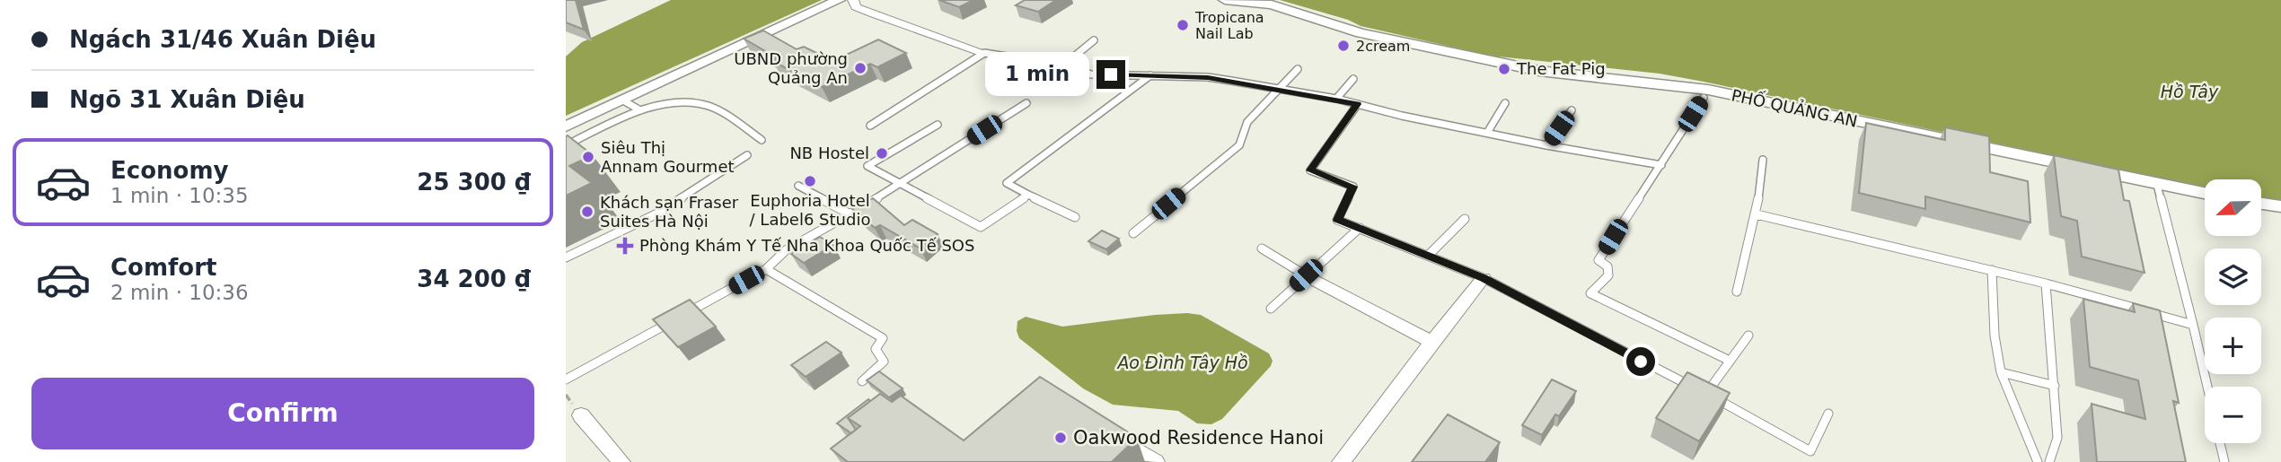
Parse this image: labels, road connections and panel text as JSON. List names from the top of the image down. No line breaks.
{"streets":{"street":["PHỐ QUẢNG AN"]},"water":["Hồ Tây","Ao Đình Tây Hồ"],"places":{"other":["Tropicana Nail Lab","2cream","UBND phường Quảng An","The Fat Pig","NB Hostel","Siêu Thị Annam Gourmet","Euphoria Hotel / Label6 Studio","Khách sạn Fraser Suites Hà Nội","Oakwood Residence Hanoi"],"health":["Phòng Khám Y Tế Nha Khoa Quốc Tế SOS"]},"north":"left","page":{"banner":["Ngách 31/46 Xuân Diệu","Ngõ 31 Xuân Diệu"],"bubble":"1 min","list":[{"name":"Economy","note":"1 min · 10:35","value":"25 300 ₫"},{"name":"Comfort","note":"2 min · 10:36","value":"34 200 ₫"}],"map_buttons":["+","−"],"buttons":"Confirm"}}
